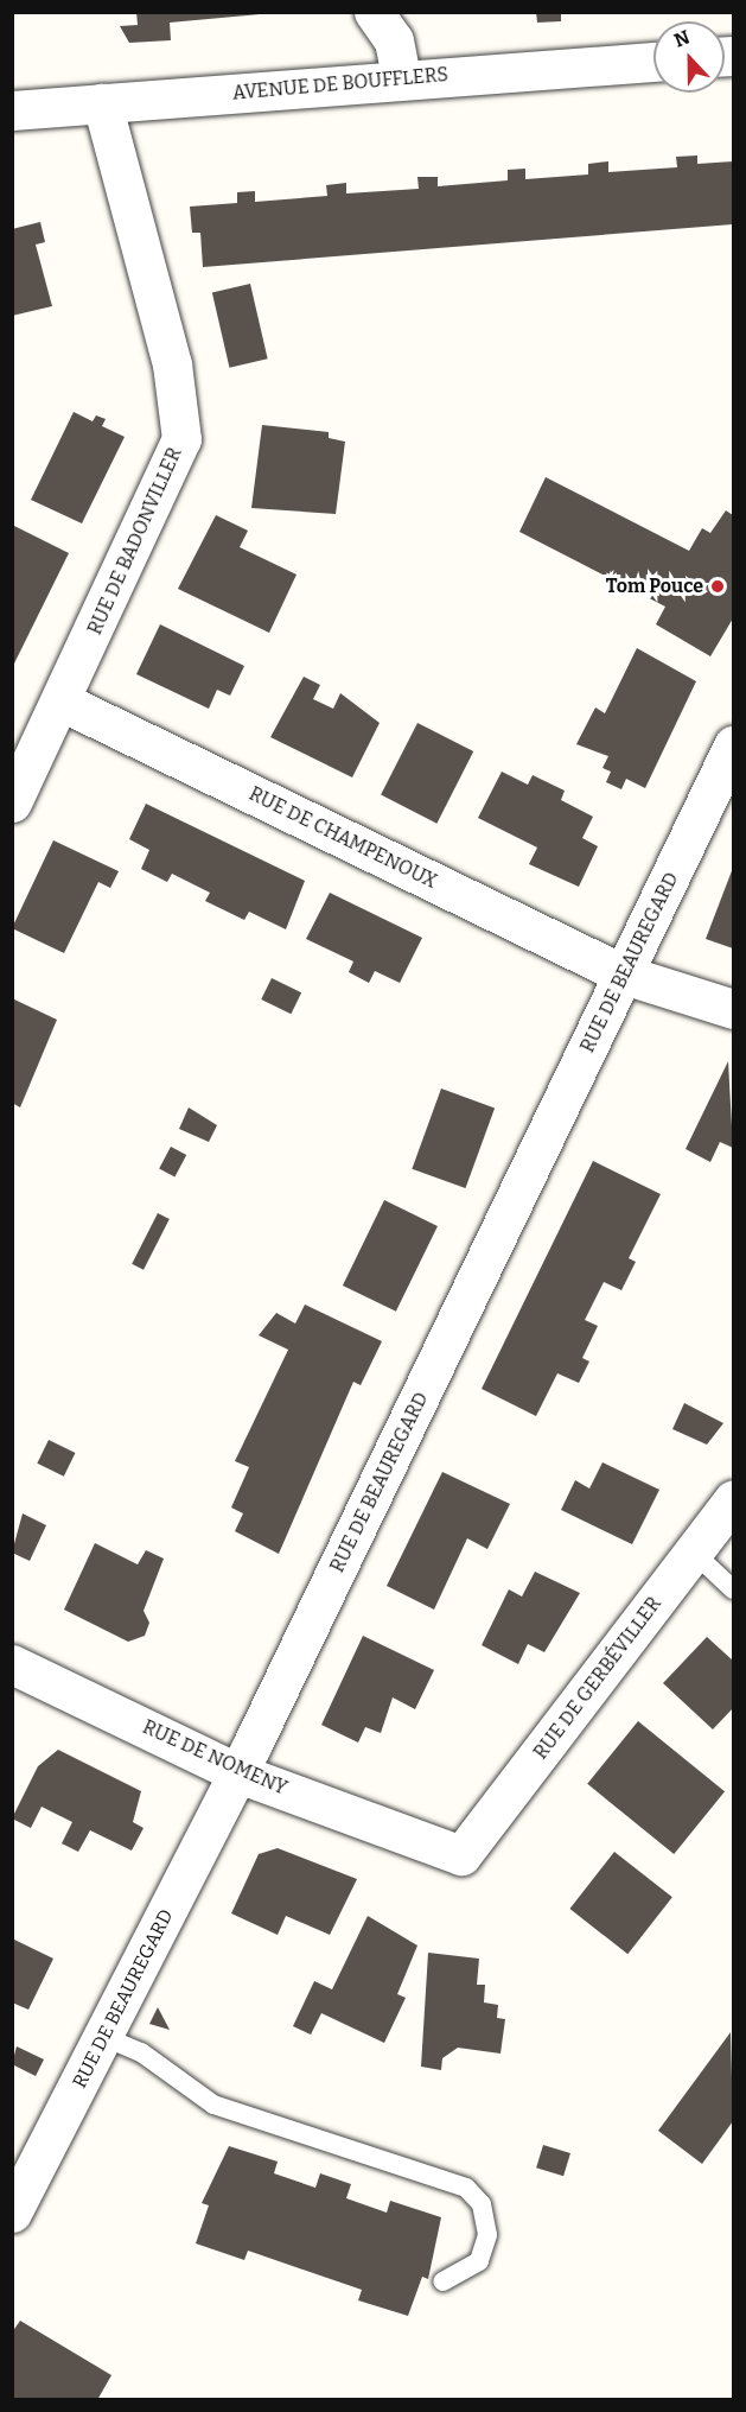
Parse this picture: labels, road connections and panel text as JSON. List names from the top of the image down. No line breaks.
{"streets":{"street":["AVENUE DE BOUFFLERS","RUE DE BADONVILLER","RUE DE CHAMPENOUX","RUE DE BEAUREGARD","RUE DE GERBÉVILLER","RUE DE NOMENY"]},"crossings":[["AVENUE DE BOUFFLERS","RUE DE BADONVILLER"],["RUE DE BADONVILLER","RUE DE CHAMPENOUX"],["RUE DE CHAMPENOUX","RUE DE BEAUREGARD"],["RUE DE BEAUREGARD","RUE DE NOMENY"],["RUE DE GERBÉVILLER","RUE DE NOMENY"]],"places":["Tom Pouce"],"north":"top"}
